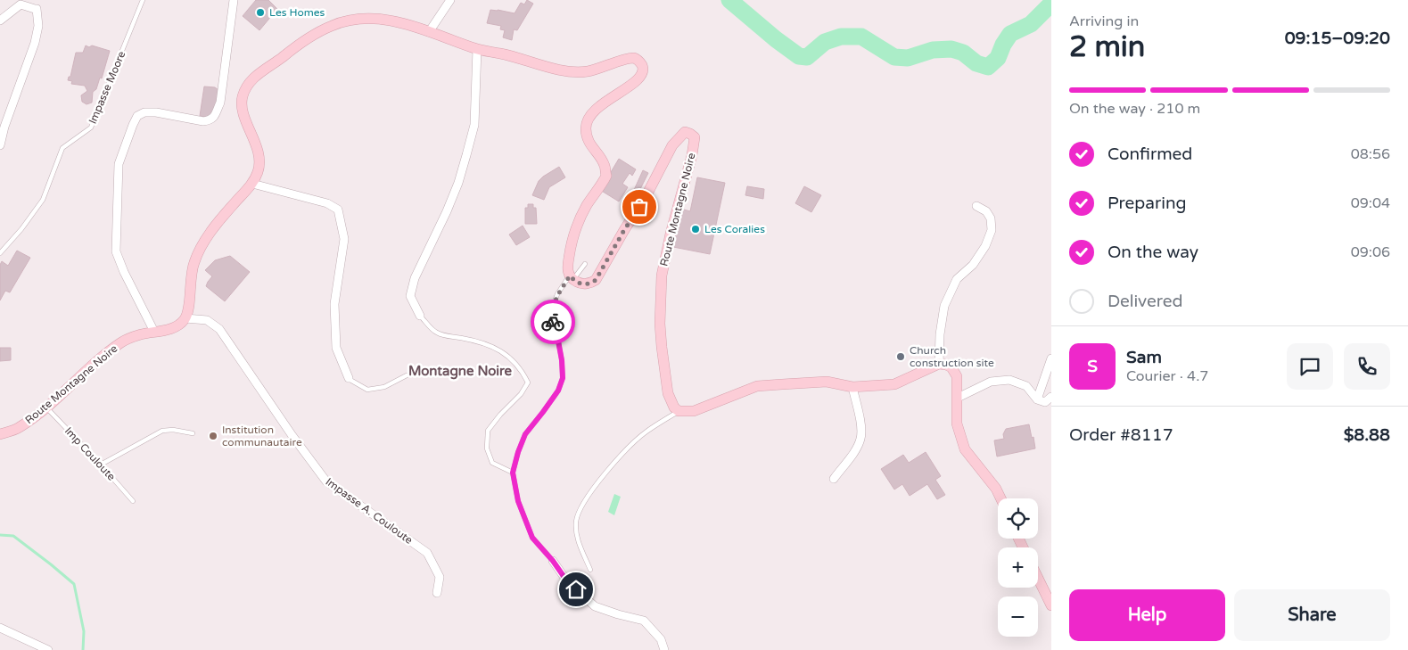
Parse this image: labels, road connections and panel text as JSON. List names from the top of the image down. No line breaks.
{"streets":{"street":["Route Montagne Noire","Impasse A. Couloute"],"lane":["Impasse Moore","Imp Couloute"]},"crossings":[["Route Montagne Noire","Imp Couloute"],["Route Montagne Noire","Impasse A. Couloute"]],"districts":["Montagne Noire"],"places":["Les Homes","Les Coralies","Church construction site","Institution communautaire"],"page":{"heading":["2 min","Arriving in","09:15–09:20"],"panel":["Sam","Courier · 4.7","Order #8117","$8.88"],"bar":"On the way · 210 m","list":[["Confirmed","08:56"],["Preparing","09:04"],["On the way","09:06"],"Delivered"],"round":"S","map_buttons":["+","−"],"buttons":["Help","Share"]}}
